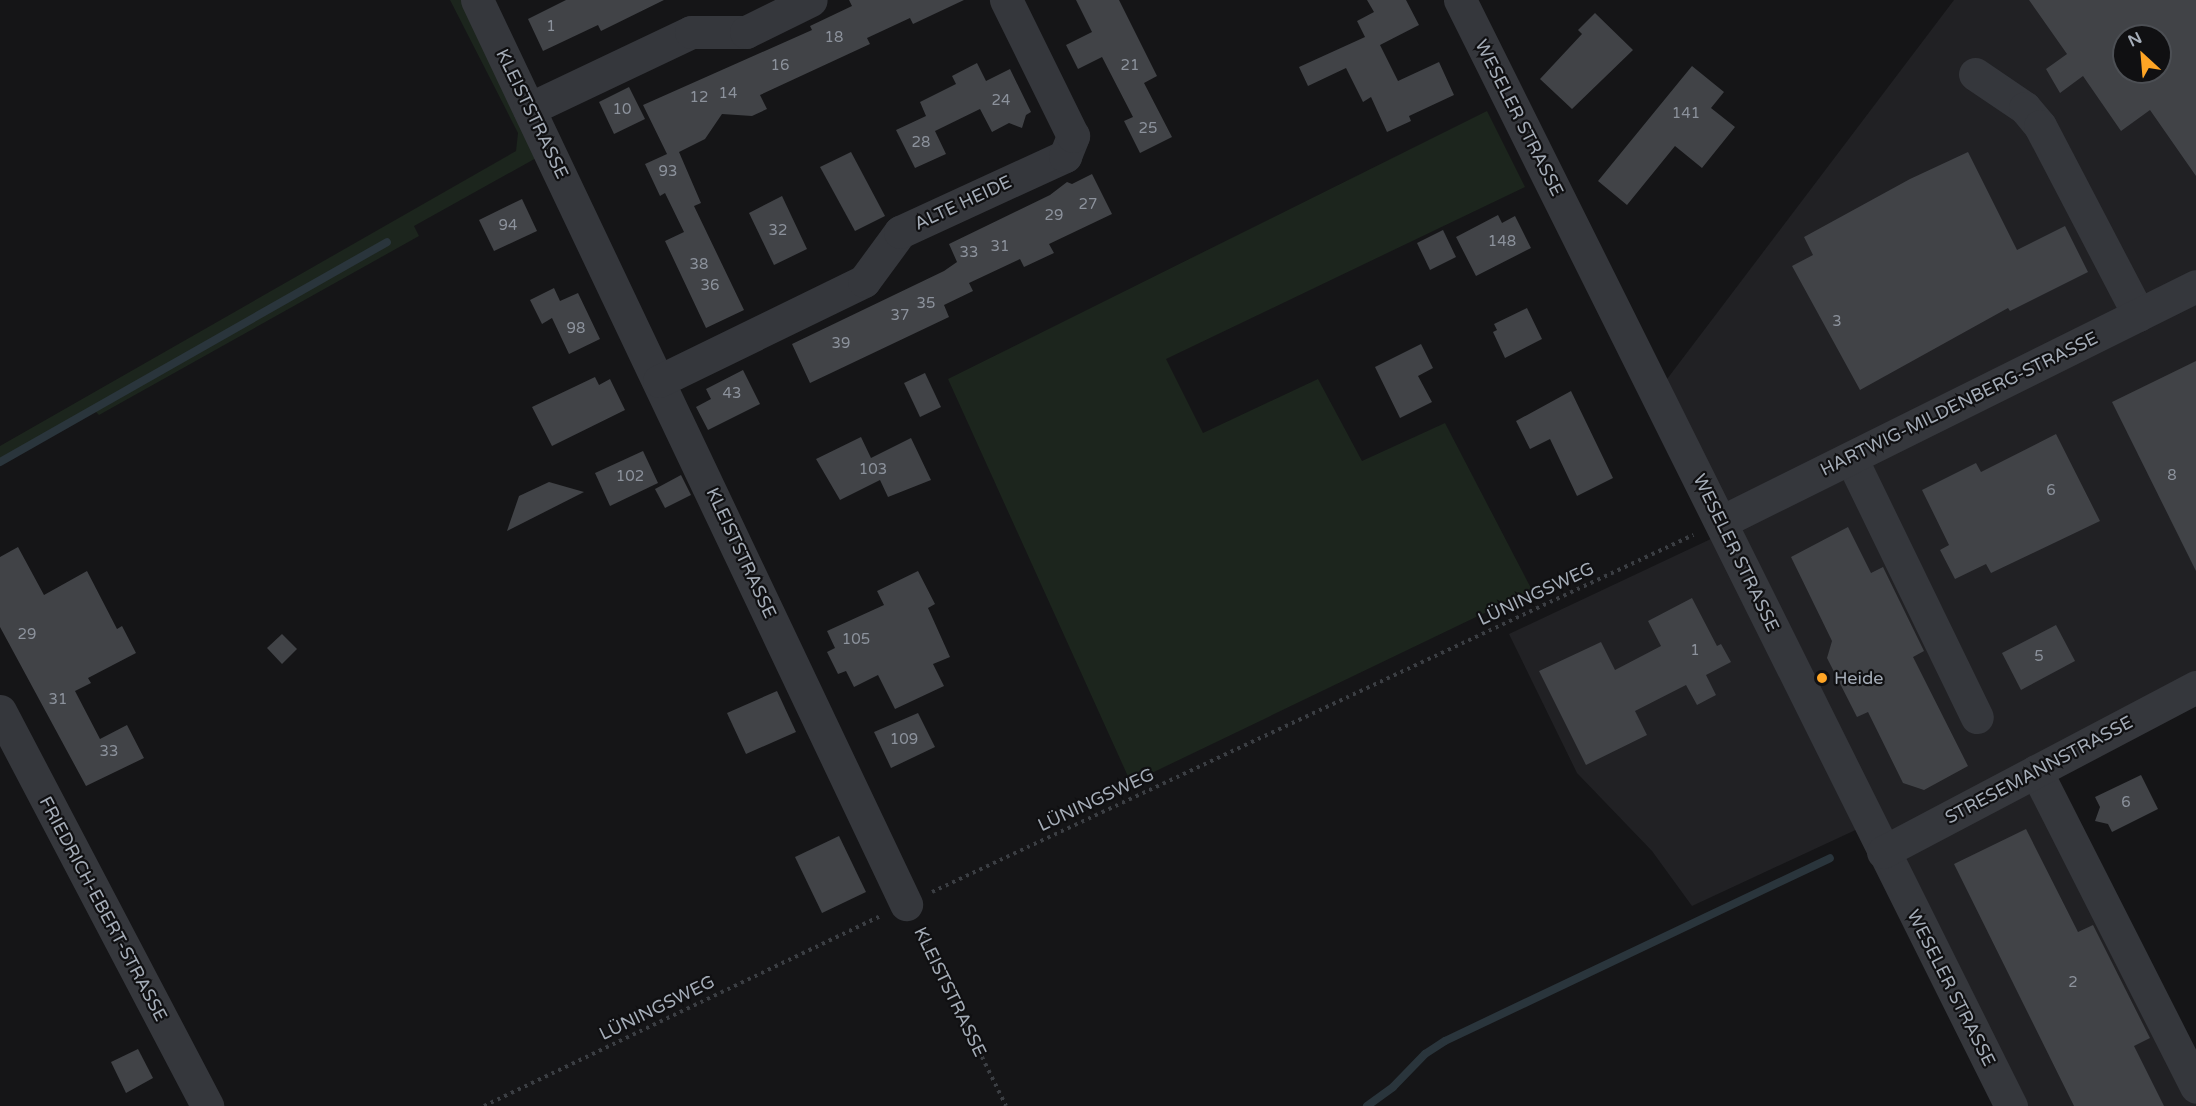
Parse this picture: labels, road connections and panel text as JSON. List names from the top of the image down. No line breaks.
{"streets":{"street":["KLEISTSTRASSE","WESELER STRASSE","ALTE HEIDE","HARTWIG-MILDENBERG-STRASSE","STRESEMANNSTRASSE","FRIEDRICH-EBERT-STRASSE"],"path":["LÜNINGSWEG"]},"crossings":[["KLEISTSTRASSE","ALTE HEIDE"],["KLEISTSTRASSE","LÜNINGSWEG"],["WESELER STRASSE","HARTWIG-MILDENBERG-STRASSE"],["WESELER STRASSE","LÜNINGSWEG"],["WESELER STRASSE","STRESEMANNSTRASSE"],["HARTWIG-MILDENBERG-STRASSE","LÜNINGSWEG"]],"places":["Heide"],"house_numbers":["1","18","16","21","14","12","24","10","141","25","28","93","27","29","94","32","148","31","33","38","36","35","37","3","98","39","43","103","8","102","6","29","105","1","5","31","109","33","6","2"],"north":"top left"}
